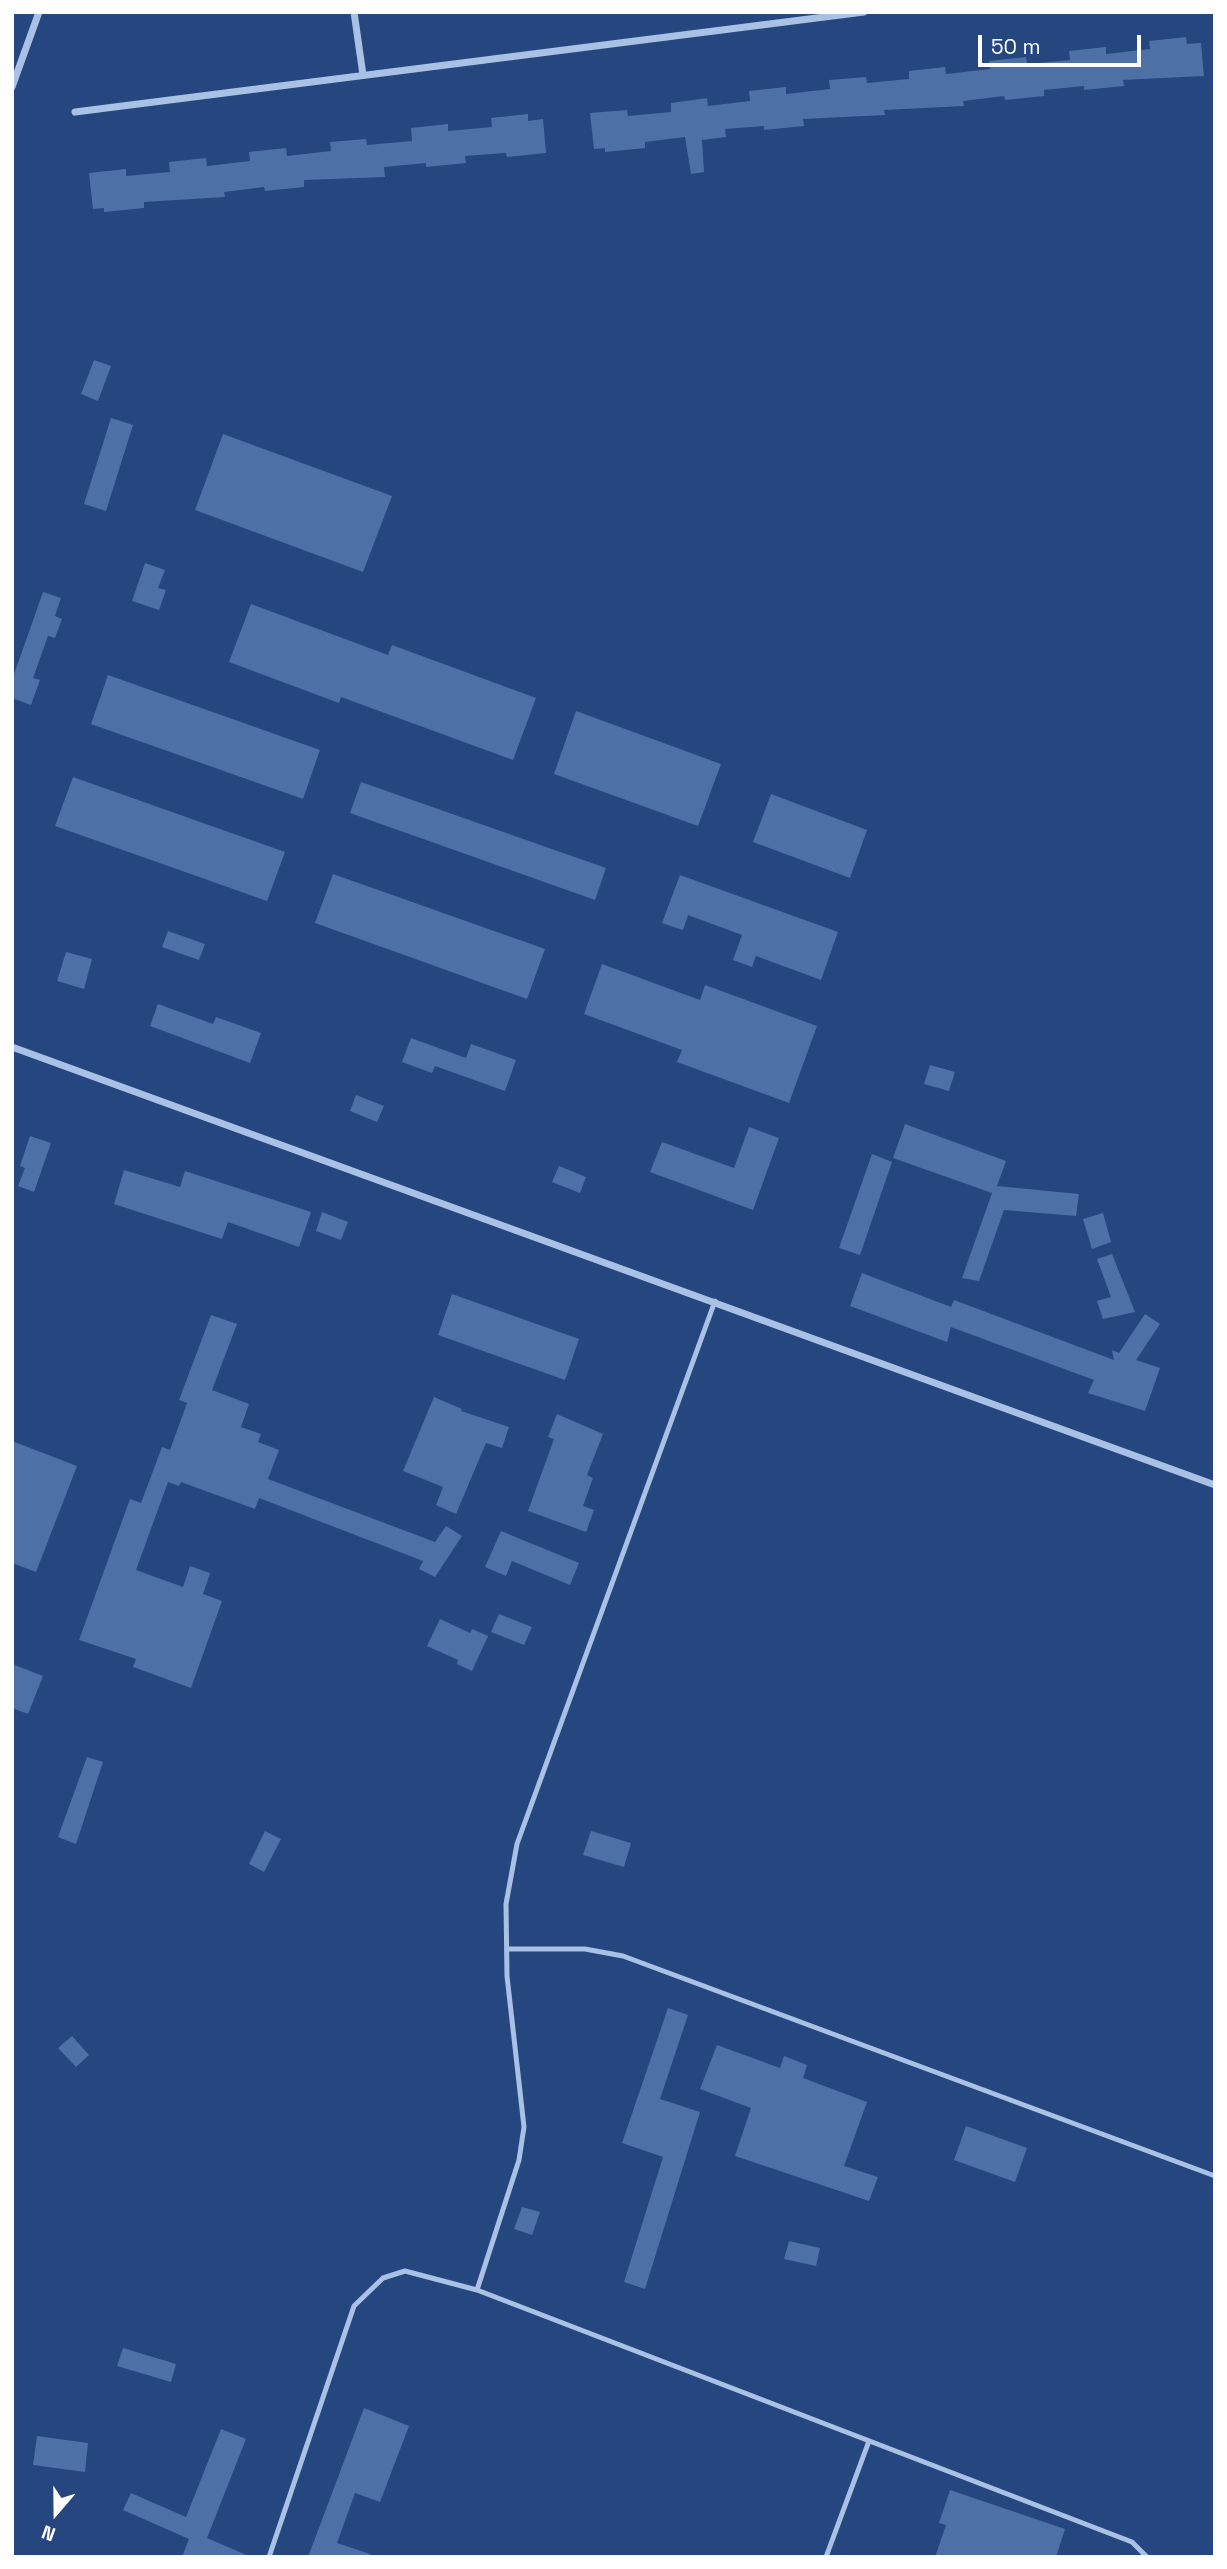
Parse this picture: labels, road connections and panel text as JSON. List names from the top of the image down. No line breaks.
{"scale_bar":"50 m","north":"bottom"}
